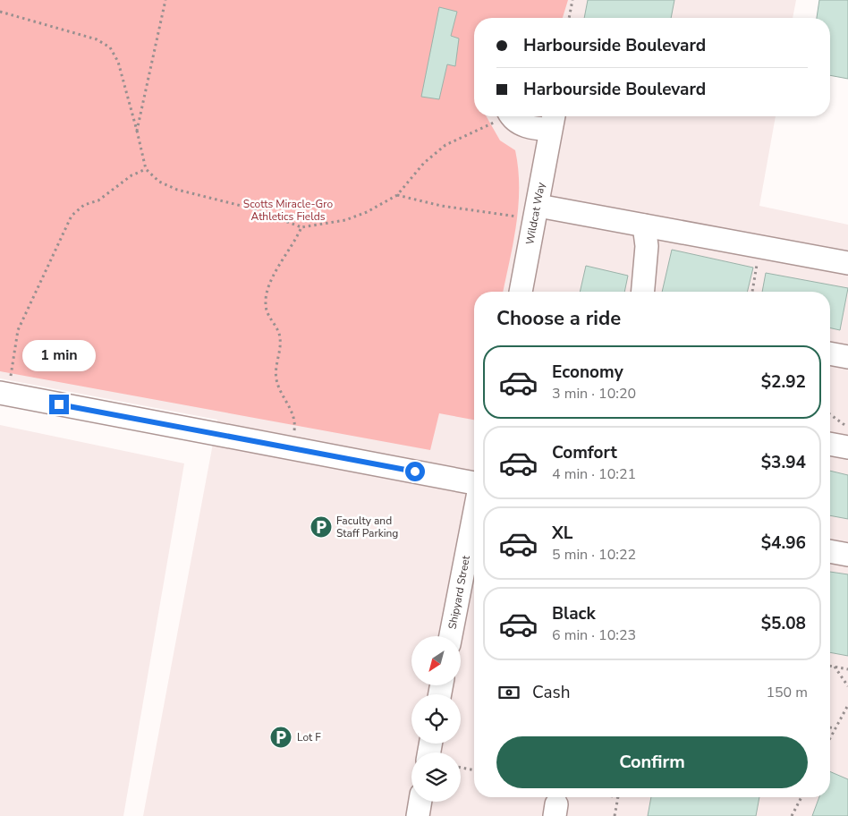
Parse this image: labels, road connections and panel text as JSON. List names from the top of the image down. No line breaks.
{"streets":{"street":["Wildcat Way","Shipyard Street"]},"parks":["Scotts Miracle-Gro Athletics Fields"],"places":{"parking":["Faculty and Staff Parking","Lot F"]},"north":"bottom left","page":{"banner":["Harbourside Boulevard","Harbourside Boulevard"],"heading":"Choose a ride","bubble":"1 min","list":[{"name":"Economy","note":"3 min · 10:20","value":"$2.92"},{"name":"Comfort","note":"4 min · 10:21","value":"$3.94"},{"name":"XL","note":"5 min · 10:22","value":"$4.96"},{"name":"Black","note":"6 min · 10:23","value":"$5.08"}],"pay":["Cash","150 m"],"buttons":"Confirm"}}
